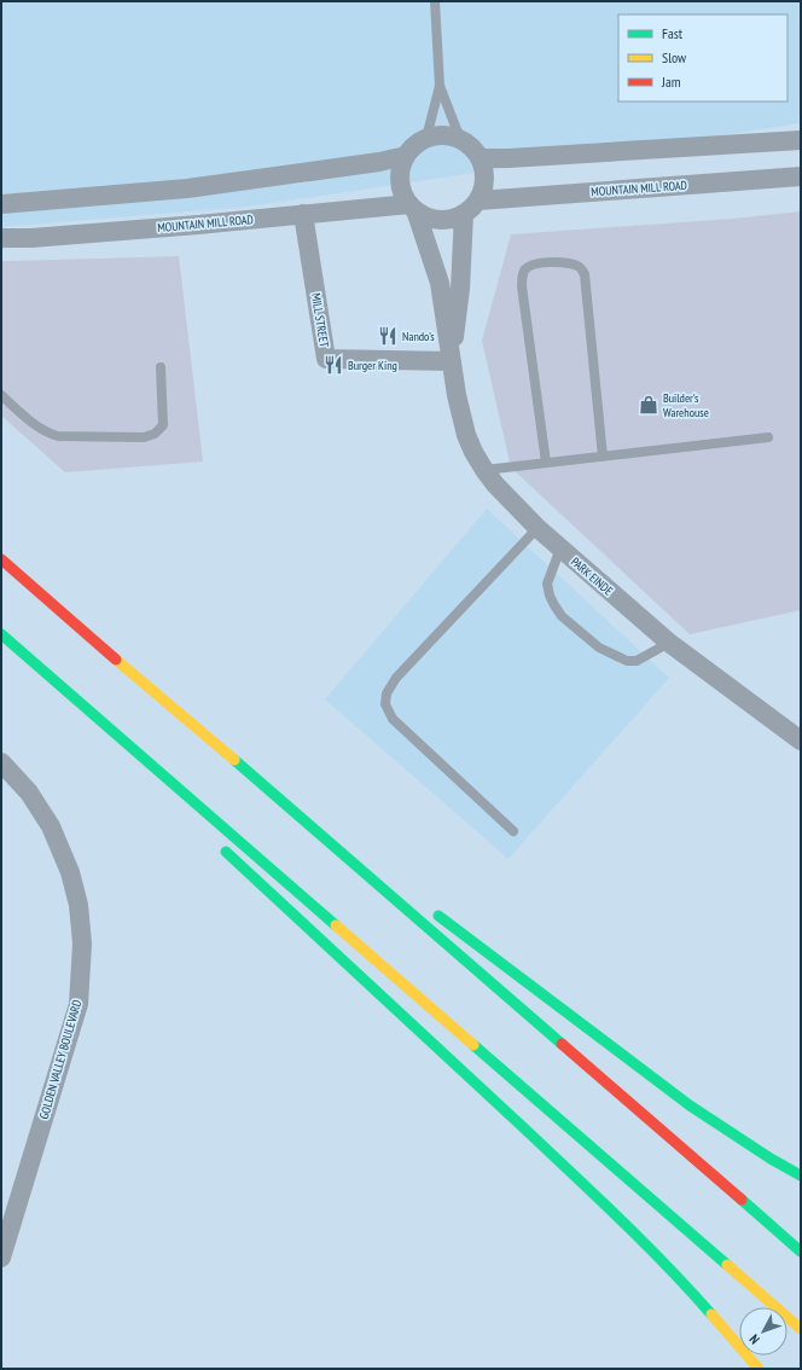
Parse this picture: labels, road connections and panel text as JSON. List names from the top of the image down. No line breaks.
{"streets":{"street":["MOUNTAIN MILL ROAD","MILL STREET","PARK EINDE","GOLDEN VALLEY BOULEVARD"]},"crossings":[["MOUNTAIN MILL ROAD","MILL STREET"],["MOUNTAIN MILL ROAD","PARK EINDE"],["MILL STREET","PARK EINDE"]],"places":{"restaurant":["Nando's","Burger King"],"shop":["Builder's Warehouse"]},"legend":["Fast","Slow","Jam"],"north":"bottom left"}
